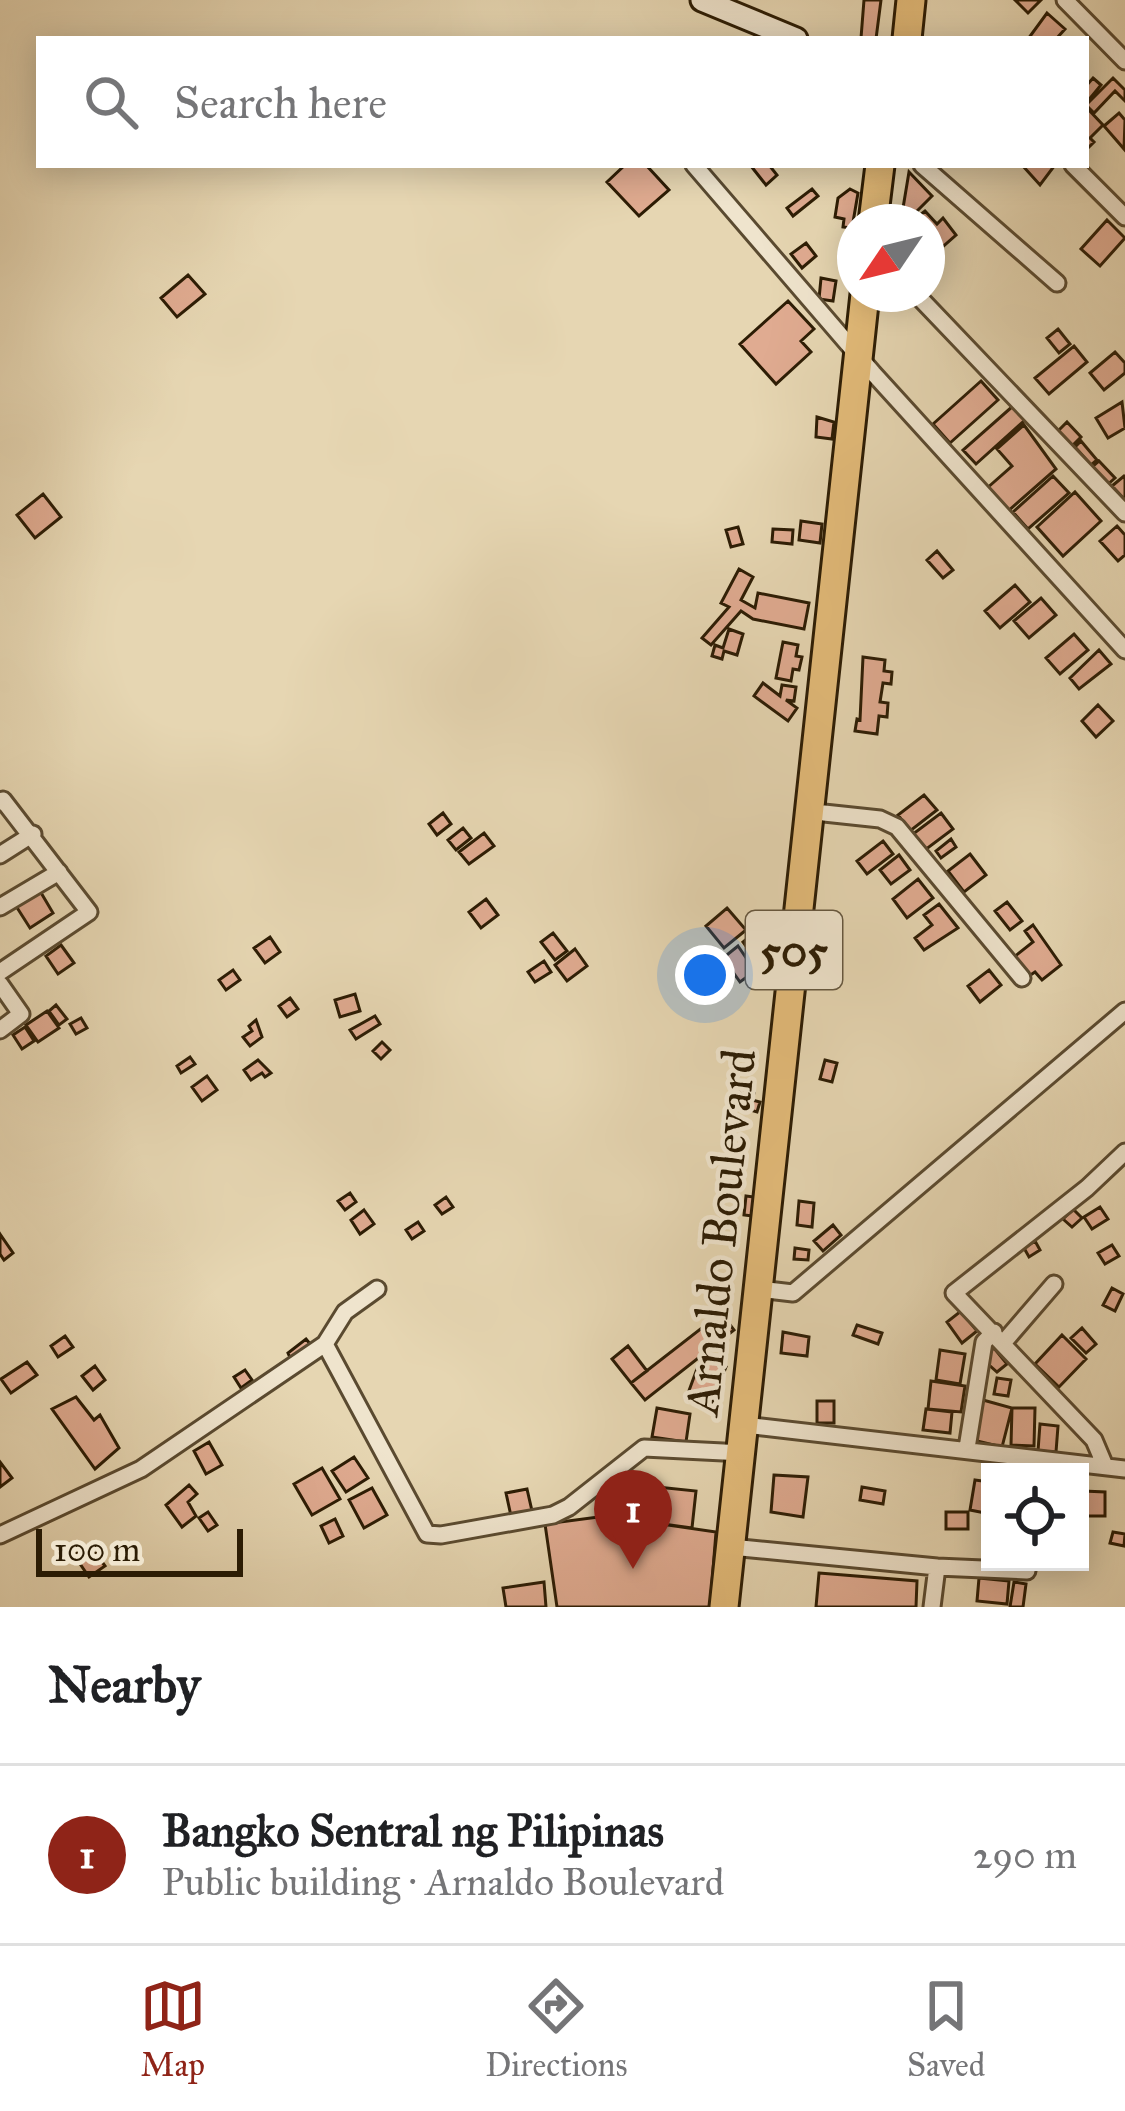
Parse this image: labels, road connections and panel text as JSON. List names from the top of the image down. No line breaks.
{"streets":{"highway":["505","Arnaldo Boulevard"]},"scale_bar":"100 m","north":"bottom left","page":{"search":"Search here","pins":"1","scale":"100 m","heading":"Nearby","list":[{"mark":"1","name":"Bangko Sentral ng Pilipinas","note":"Public building · Arnaldo Boulevard","value":"290 m"}],"nav":["Map","Directions","Saved"]}}
